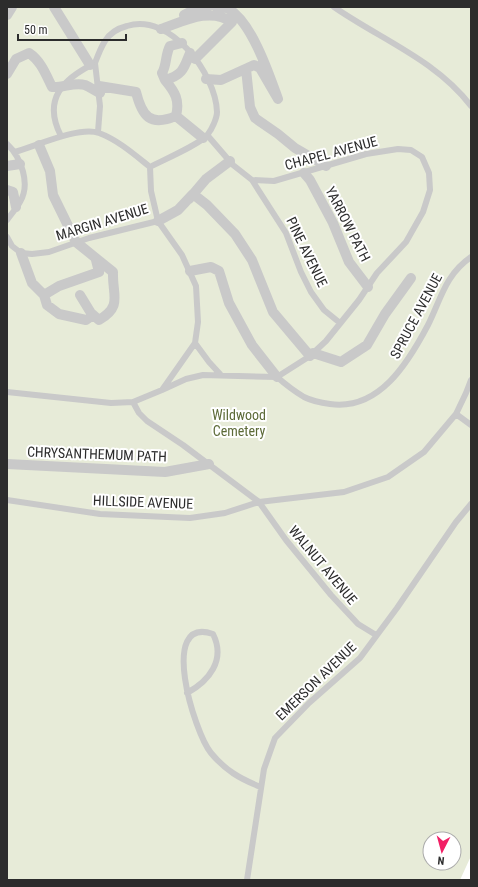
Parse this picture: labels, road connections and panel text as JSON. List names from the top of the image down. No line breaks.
{"streets":{"street":["YARROW PATH","CHRYSANTHEMUM PATH"],"lane":["CHAPEL AVENUE","MARGIN AVENUE","PINE AVENUE","SPRUCE AVENUE","HILLSIDE AVENUE","WALNUT AVENUE","EMERSON AVENUE"]},"crossings":[["CHAPEL AVENUE","YARROW PATH"],["CHAPEL AVENUE","PINE AVENUE"],["CHAPEL AVENUE","SPRUCE AVENUE"],["HILLSIDE AVENUE","WALNUT AVENUE"],["WALNUT AVENUE","EMERSON AVENUE"]],"parks":["Wildwood Cemetery"],"scale_bar":"50 m","north":"bottom"}
